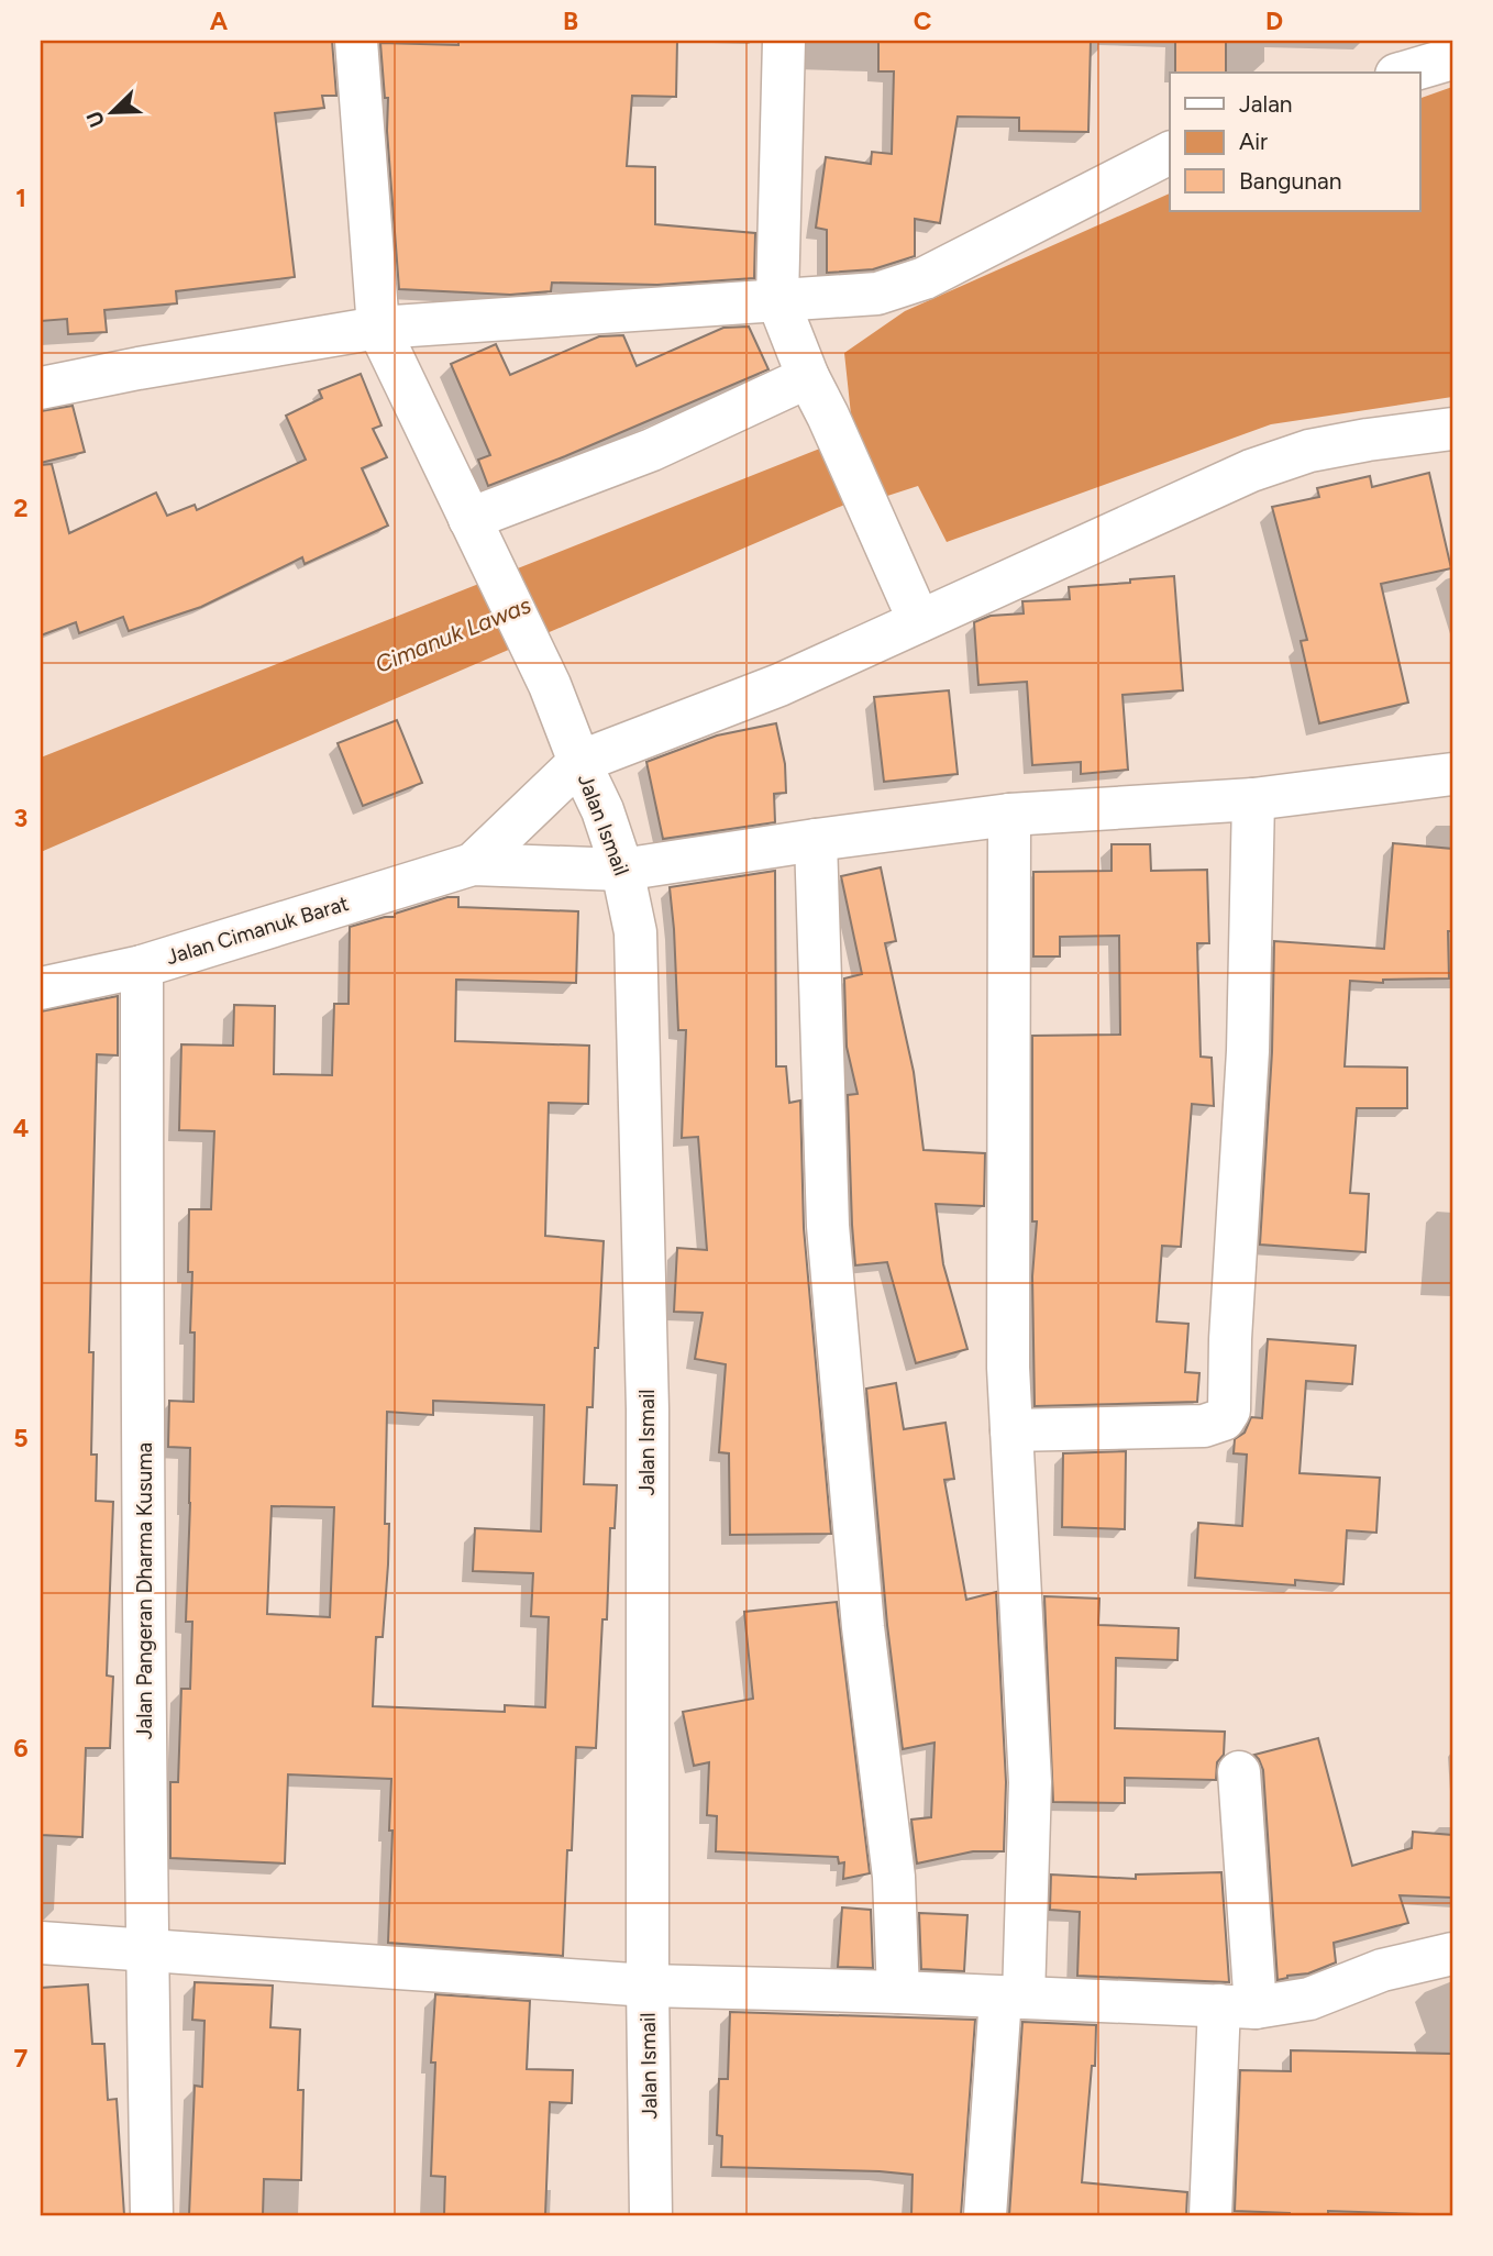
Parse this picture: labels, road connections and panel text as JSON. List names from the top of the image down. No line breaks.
{"streets":{"street":["Jalan Ismail","Jalan Cimanuk Barat","Jalan Pangeran Dharma Kusuma"]},"crossings":[["Jalan Cimanuk Barat","Jalan Pangeran Dharma Kusuma"]],"water":["Cimanuk Lawas"],"legend":["Jalan","Air","Bangunan"],"north":"bottom left","grid":{"columns":["A","B","C","D"],"rows":["1","2","3","4","5","6","7"]}}
